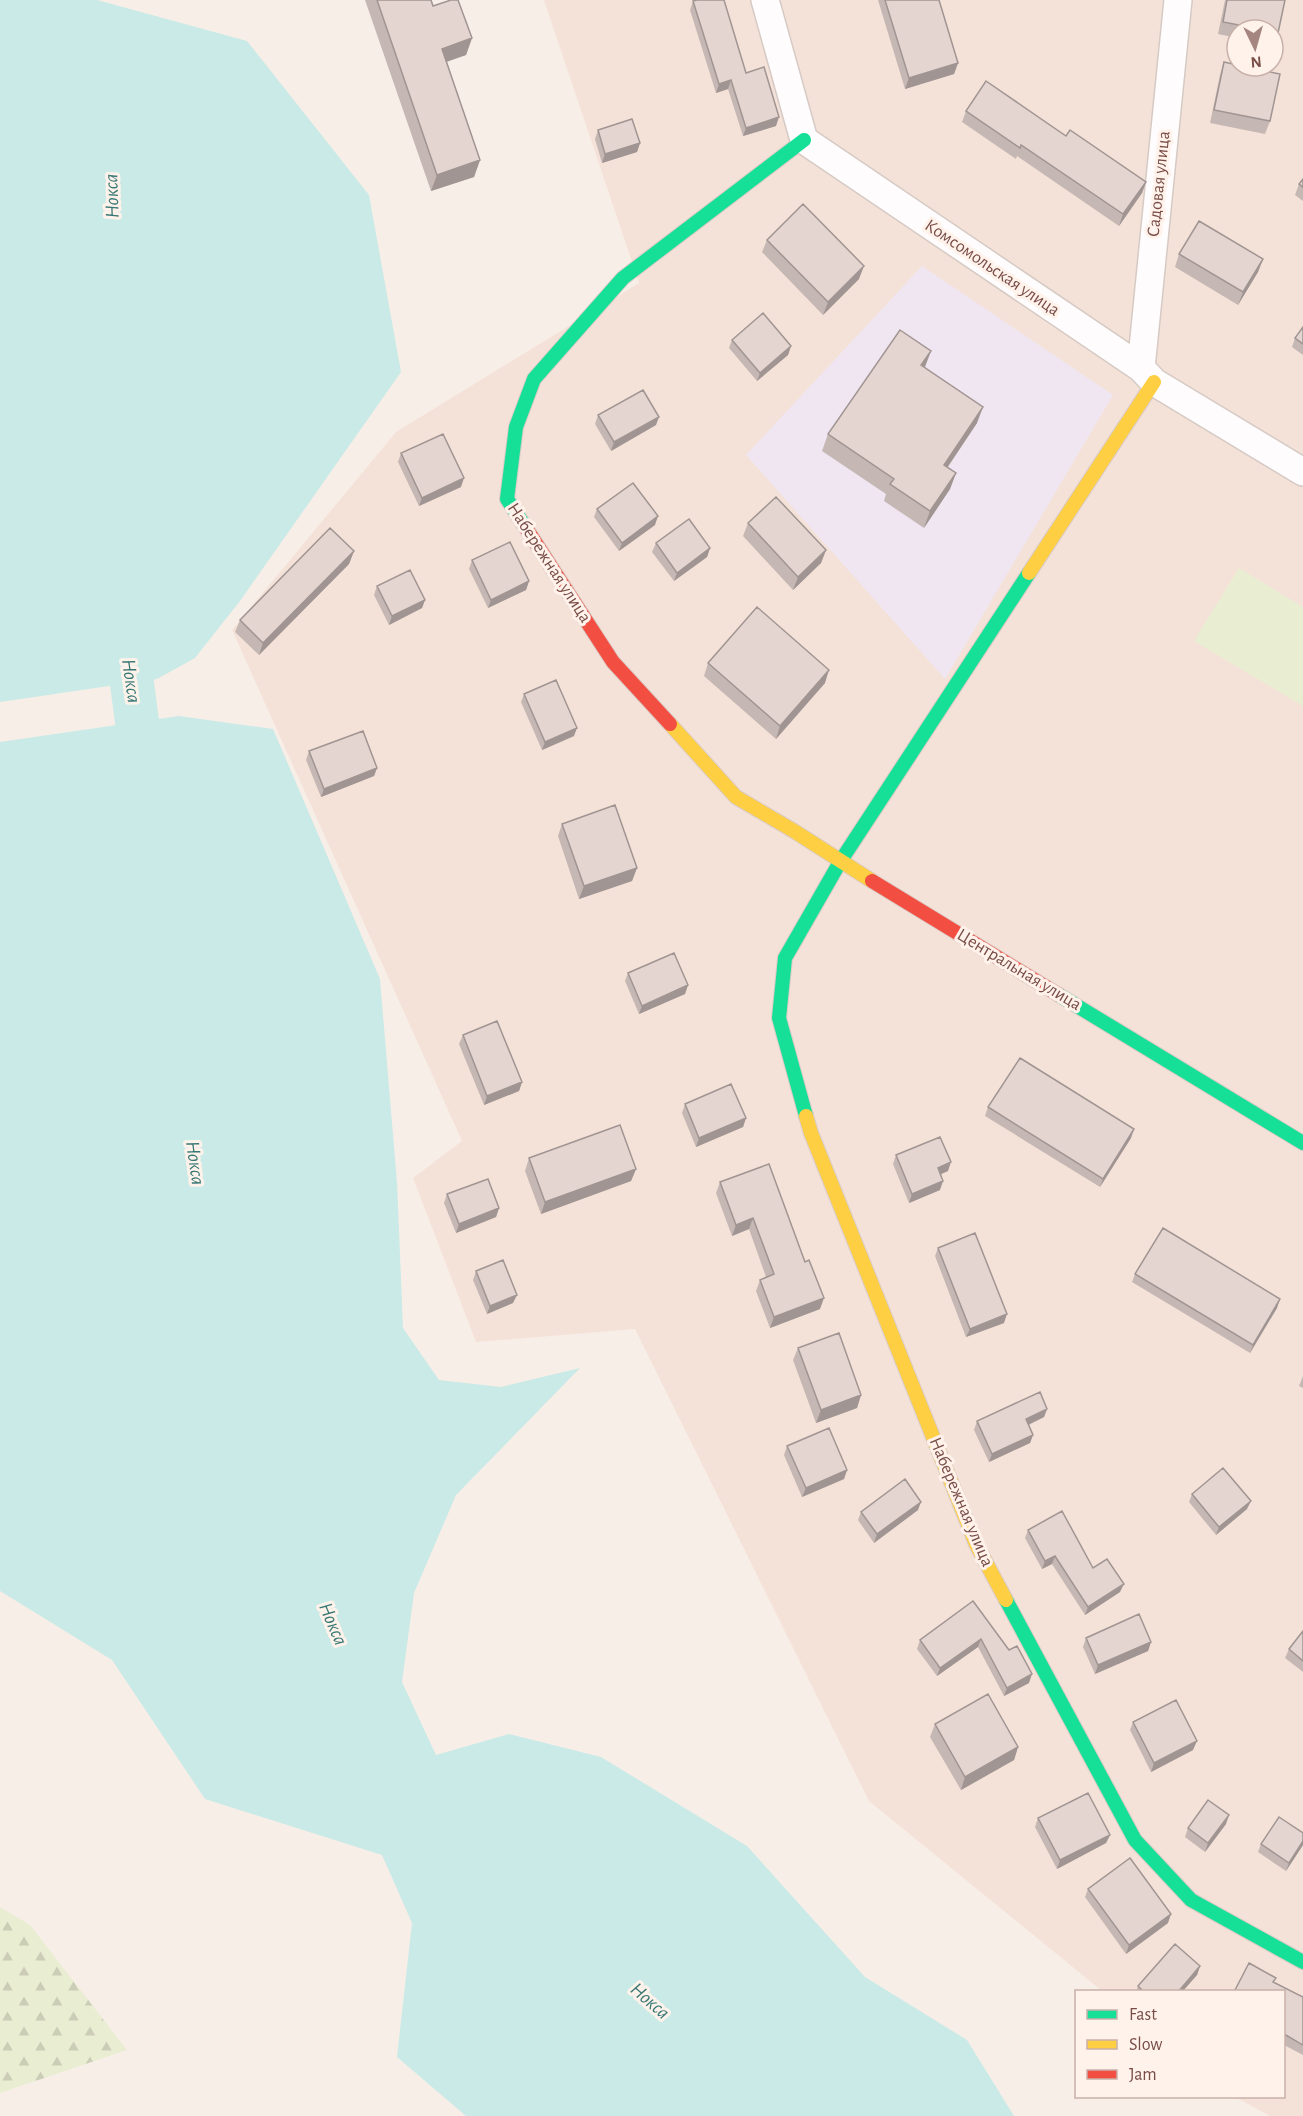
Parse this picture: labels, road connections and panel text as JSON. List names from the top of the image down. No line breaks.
{"streets":{"street":["Садовая улица","Комсомольская улица","Набережная улица","Центральная улица"]},"crossings":[["Садовая улица","Комсомольская улица"],["Комсомольская улица","Набережная улица"],["Набережная улица","Центральная улица"]],"water":["Нокса"],"legend":["Fast","Slow","Jam"],"north":"bottom"}
